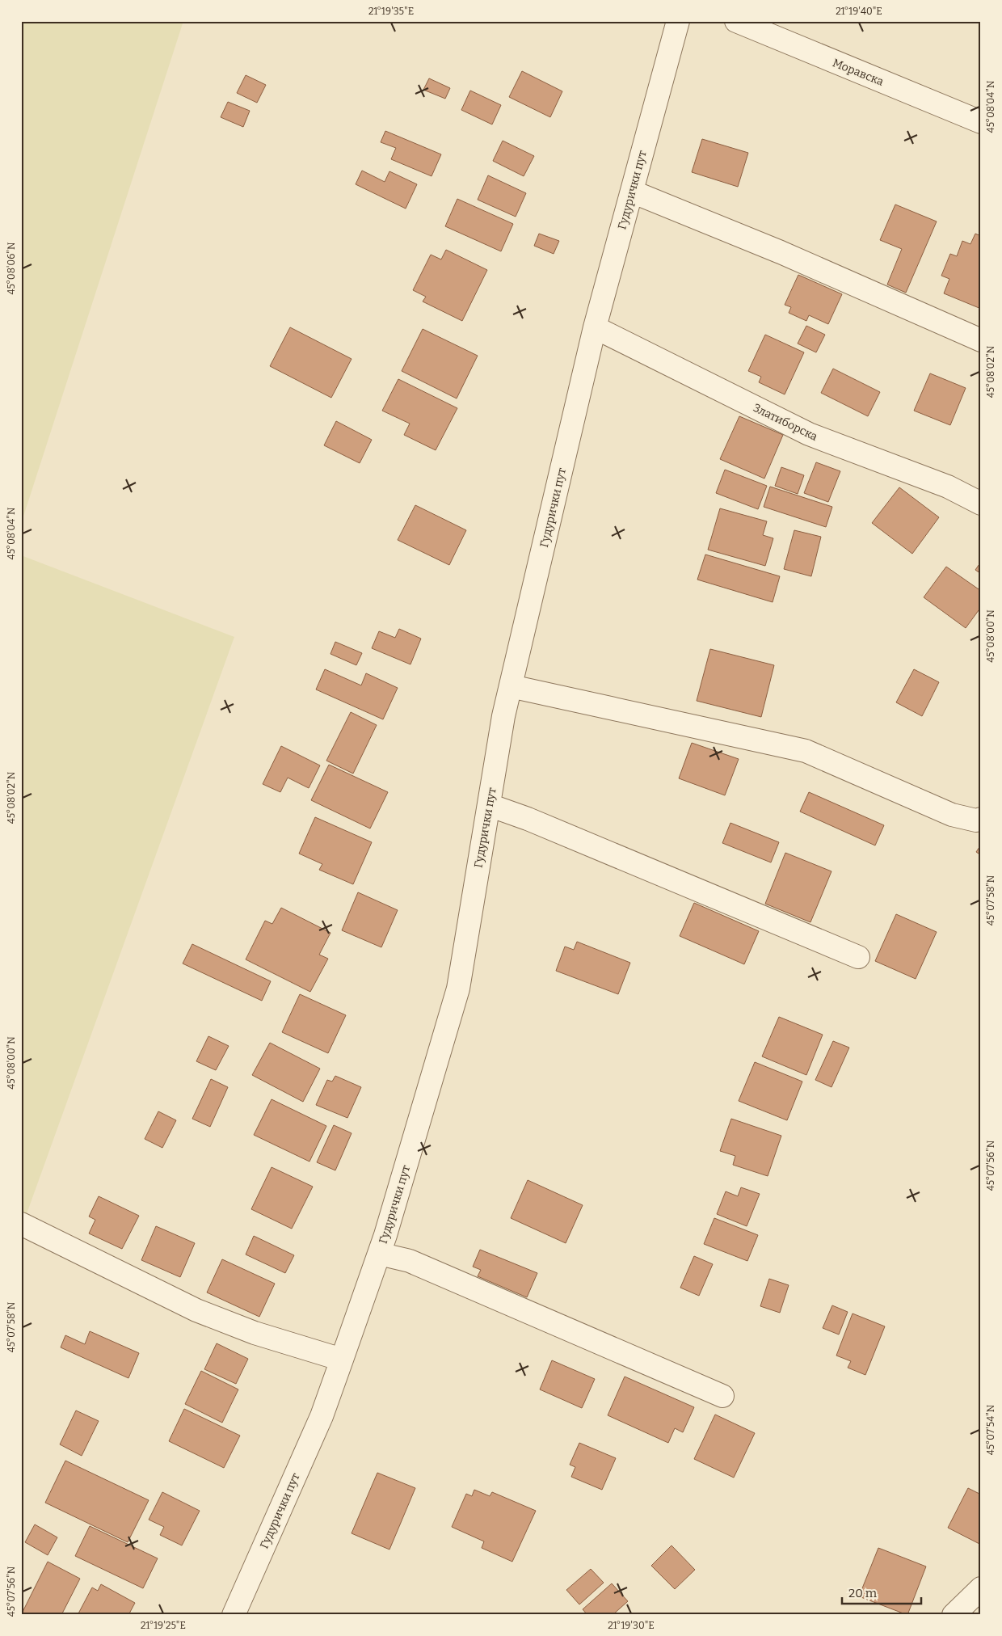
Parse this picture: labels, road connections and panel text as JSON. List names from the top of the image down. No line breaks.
{"streets":{"street":["Моравска","Гудурички пут","Златиборска"]},"crossings":[["Гудурички пут","Златиборска"]],"scale_bar":"20 m","coordinates":["21°19'35\"E","21°19'40\"E","45°08'04\"N","45°08'06\"N","45°08'02\"N","45°08'00\"N","45°07'58\"N","45°07'56\"N","45°07'54\"N","21°19'25\"E","21°19'30\"E"]}
